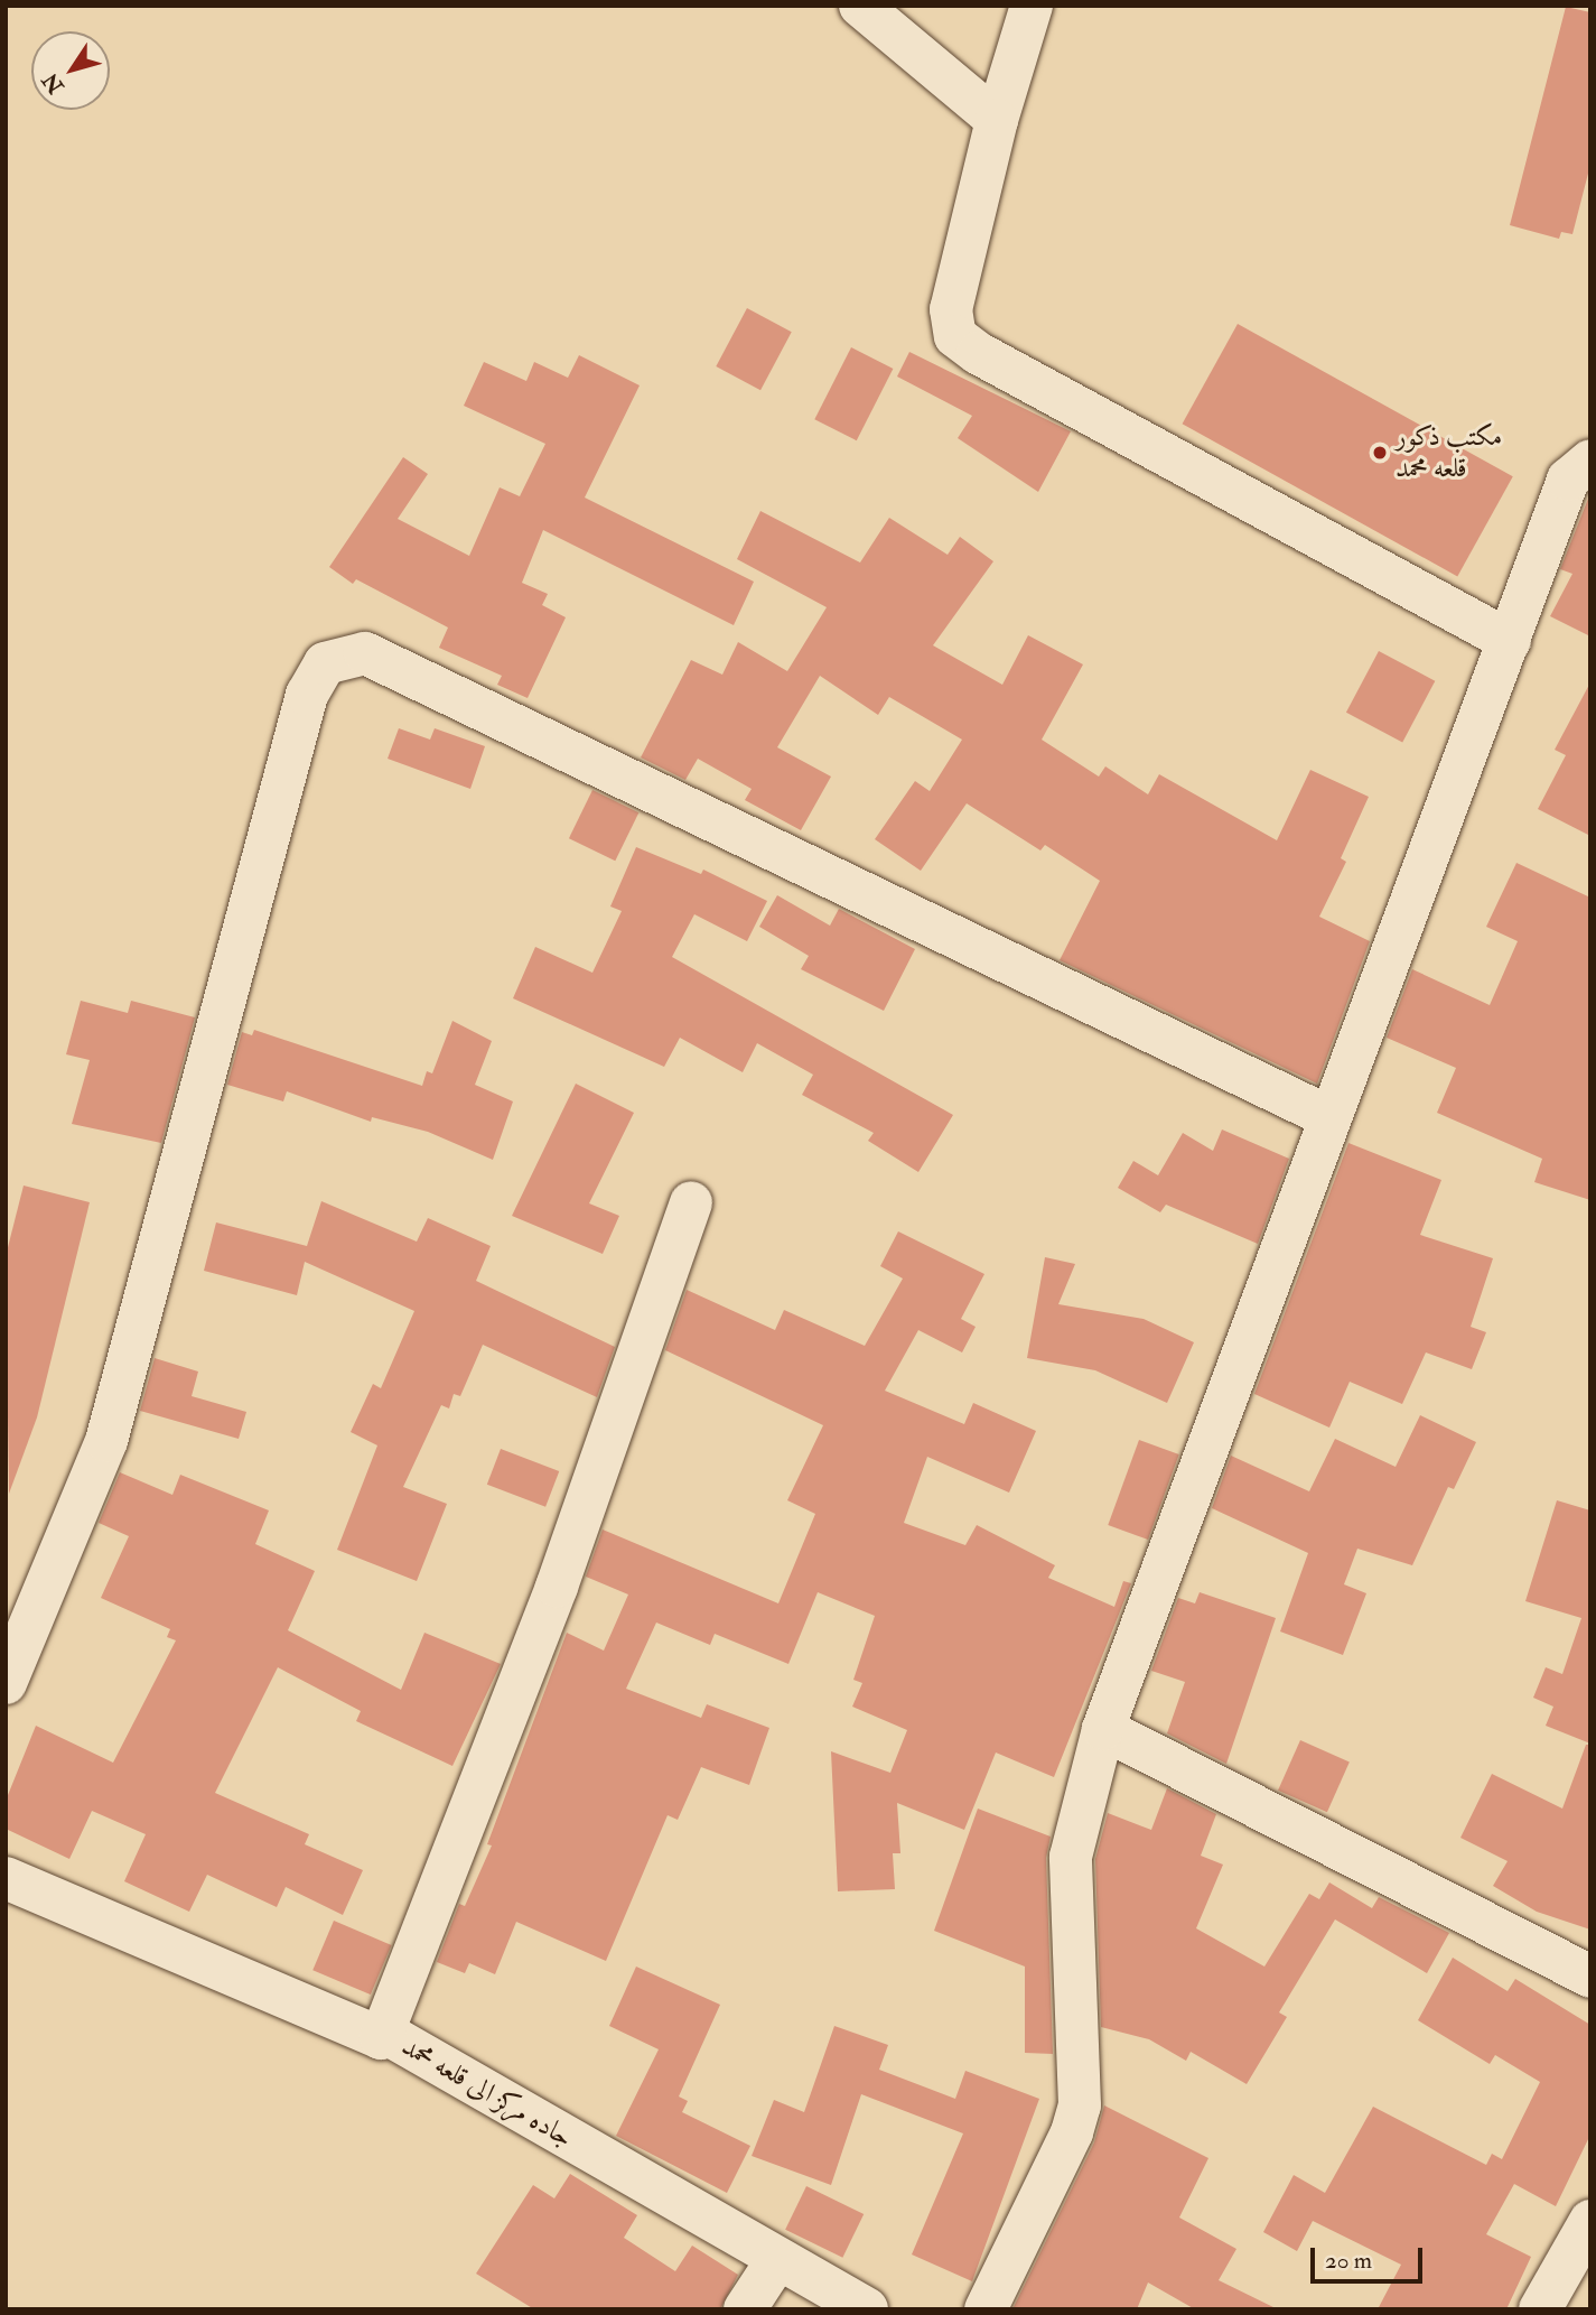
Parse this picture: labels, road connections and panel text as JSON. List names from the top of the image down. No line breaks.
{"streets":{"street":["جاده مرکز الی قلعه محمد"]},"places":["مکتب ذکور قلعه محمد"],"scale_bar":"20 m","north":"bottom left"}
